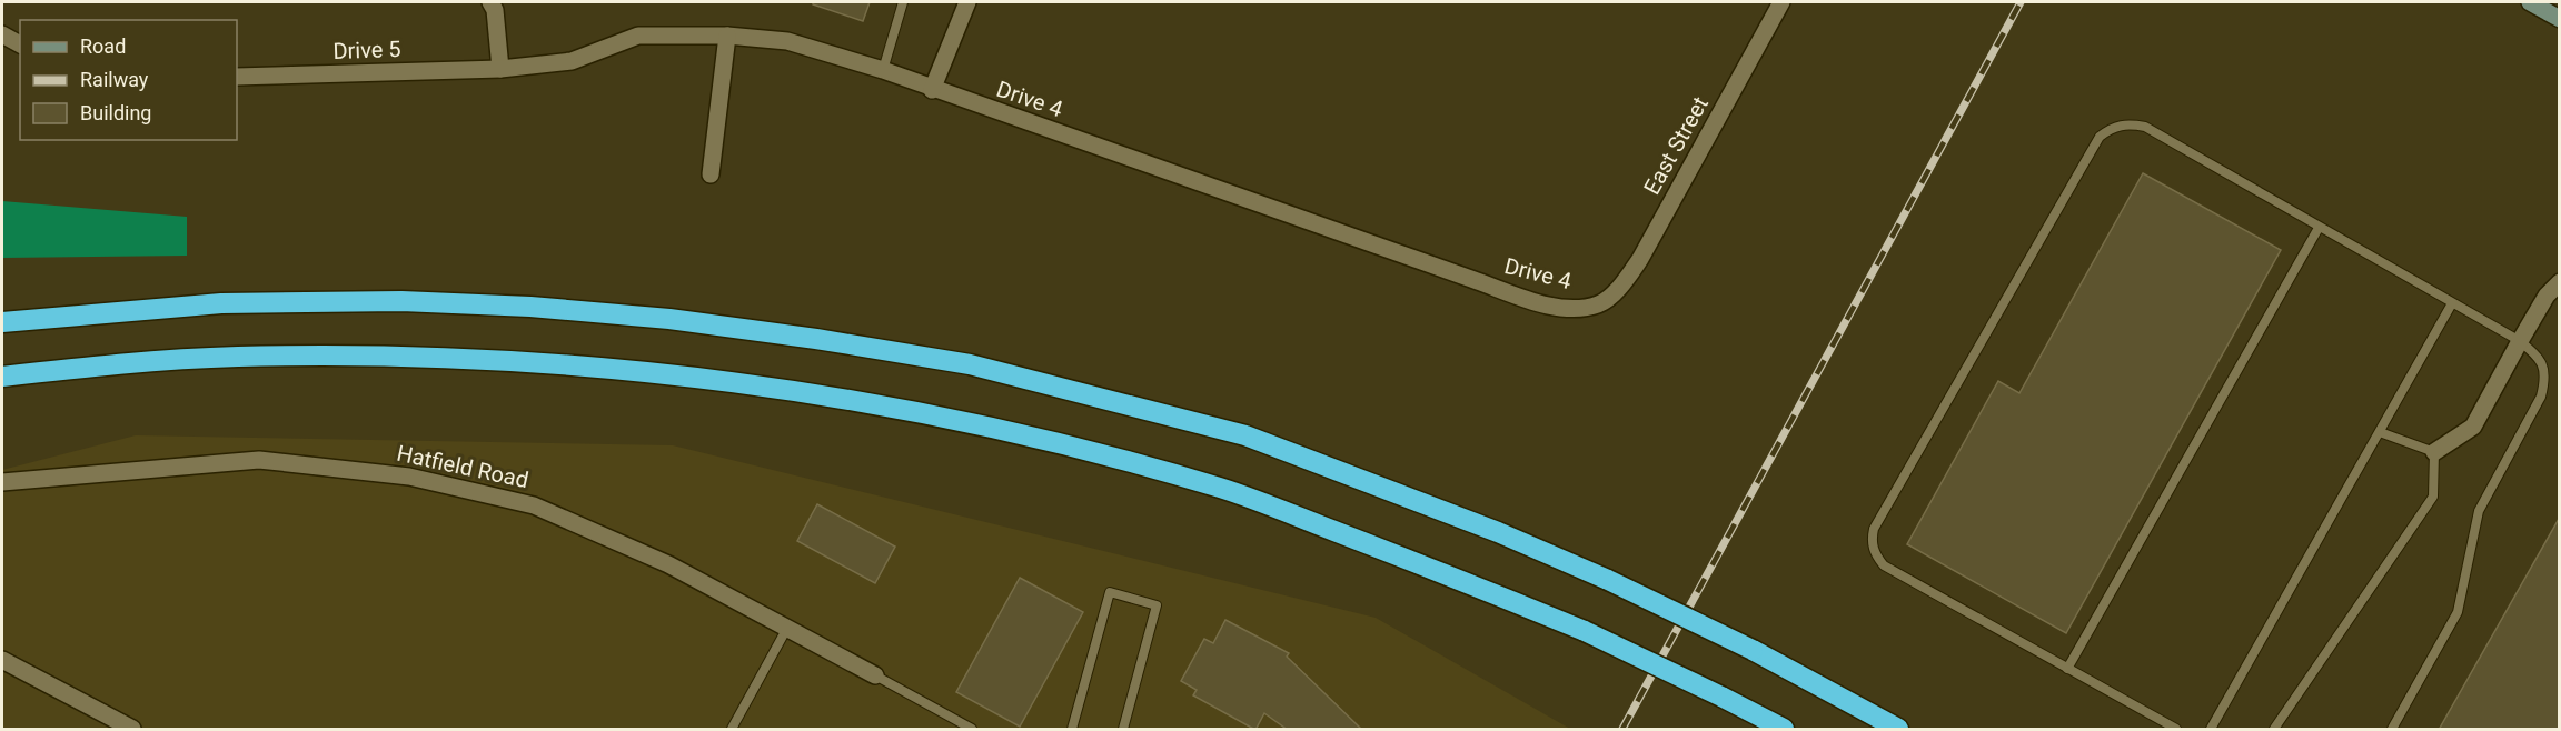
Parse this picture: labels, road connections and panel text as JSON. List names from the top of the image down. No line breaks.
{"streets":{"street":["Drive 5","Drive 4","East Street","Hatfield Road"]},"crossings":[["Drive 5","Drive 4"],["Drive 4","East Street"]],"legend":["Road","Railway","Building"]}
